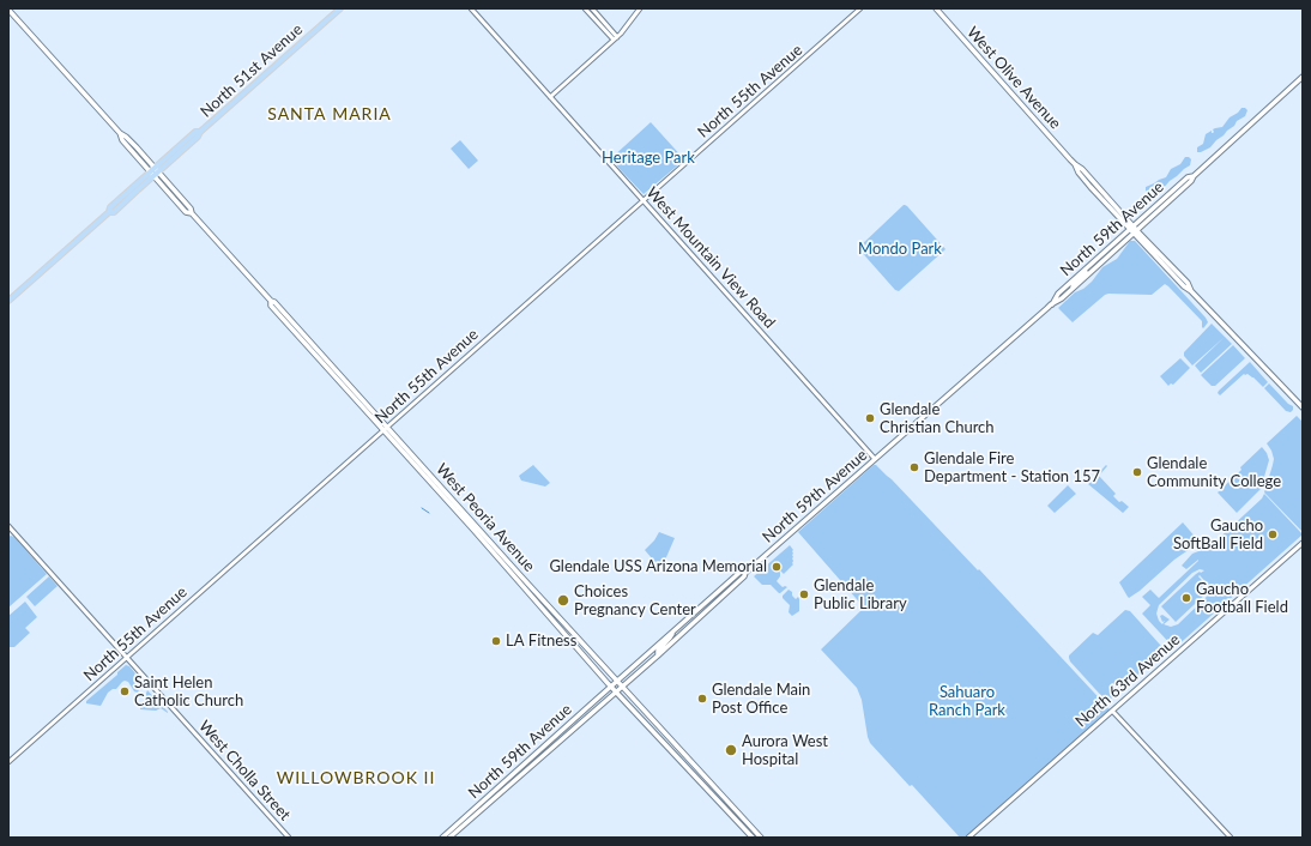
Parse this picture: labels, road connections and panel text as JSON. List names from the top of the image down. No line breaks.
{"streets":{"main road":["North 51st Avenue","West Olive Avenue","North 59th Avenue","West Peoria Avenue"],"street":["North 55th Avenue","West Mountain View Road","North 63rd Avenue","West Cholla Street"]},"crossings":[["North 51st Avenue","West Peoria Avenue"],["West Olive Avenue","North 59th Avenue"],["North 55th Avenue","West Mountain View Road"],["North 55th Avenue","West Peoria Avenue"],["North 55th Avenue","West Cholla Street"],["North 59th Avenue","West Mountain View Road"],["North 59th Avenue","West Peoria Avenue"]],"districts":["SANTA MARIA","WILLOWBROOK II"],"parks":["Heritage Park","Mondo Park","Sahuaro Ranch Park"],"places":["Glendale Christian Church","Glendale Fire Department - Station 157","Glendale Community College","Gaucho SoftBall Field","Glendale USS Arizona Memorial","Glendale Public Library","Gaucho Football Field","Choices Pregnancy Center","LA Fitness","Saint Helen Catholic Church","Glendale Main Post Office","Aurora West Hospital"]}
